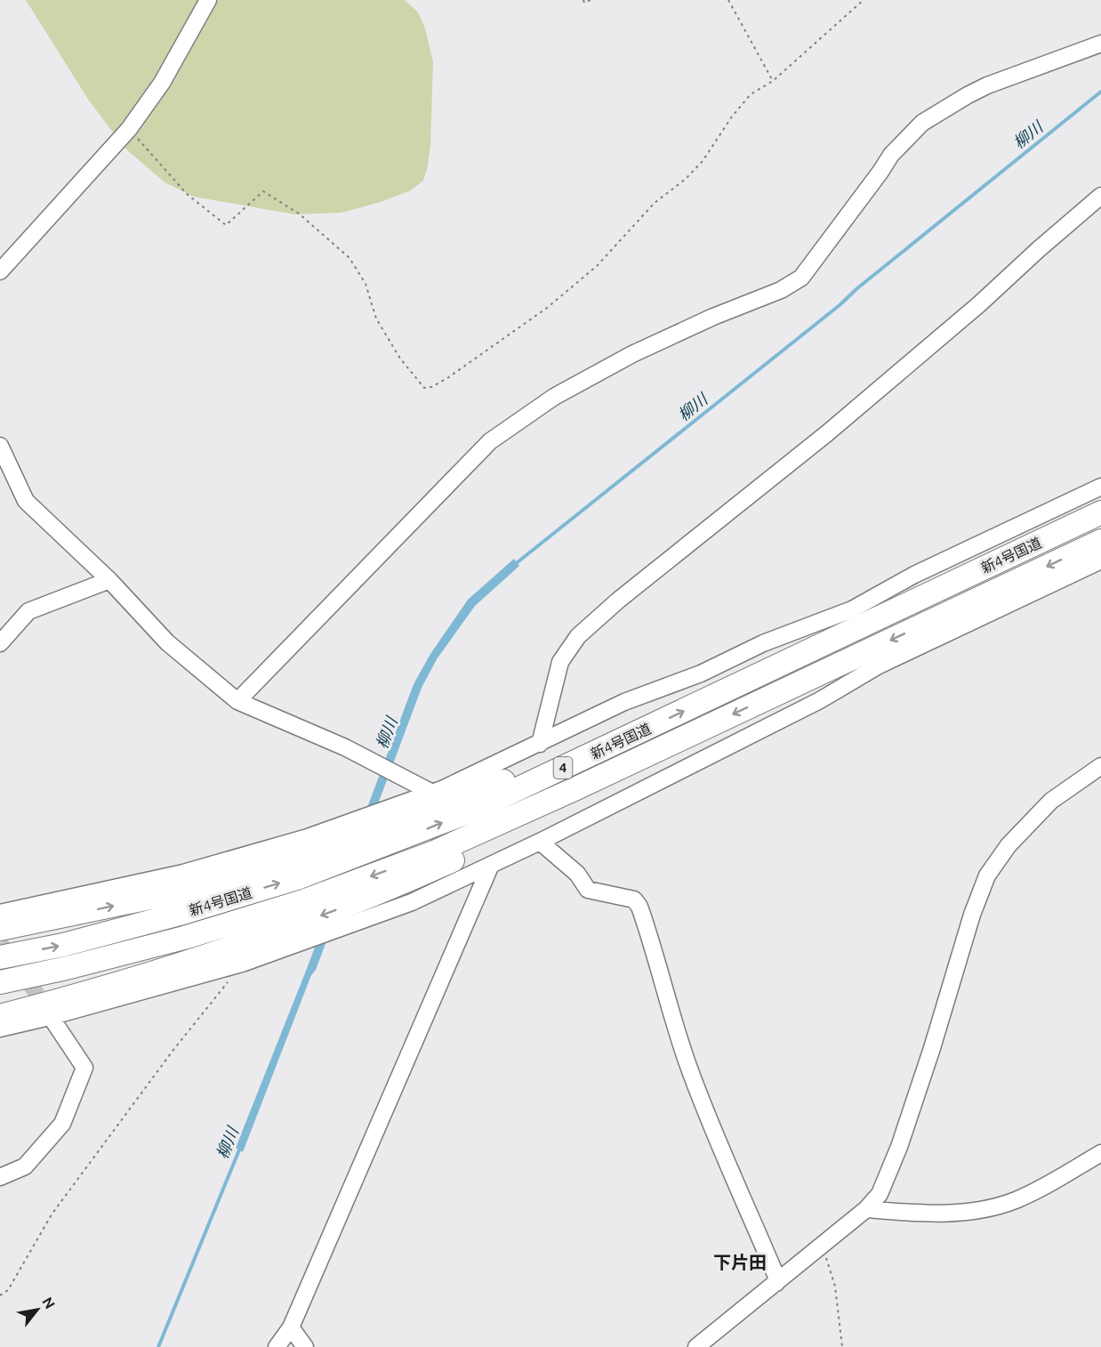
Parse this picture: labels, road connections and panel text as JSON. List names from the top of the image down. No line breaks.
{"streets":{"highway":["新4号国道","4"]},"districts":["下片田"],"water":["柳川"],"north":"top right"}
